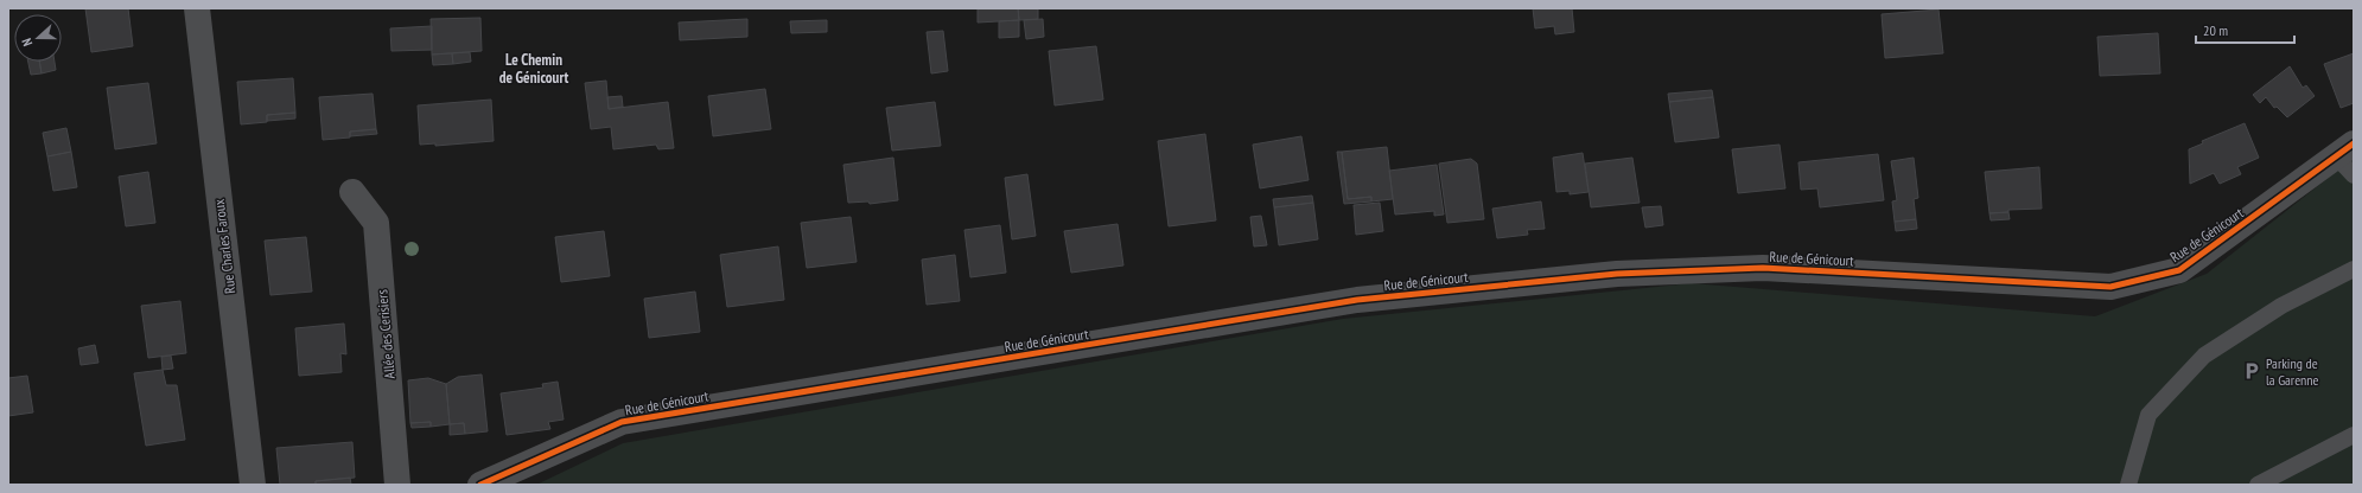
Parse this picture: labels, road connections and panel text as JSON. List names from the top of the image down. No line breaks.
{"streets":{"street":["Rue de Génicourt","Rue Charles Faroux","Allée des Cerisiers"]},"districts":["Le Chemin de Génicourt"],"places":{"parking":["Parking de la Garenne"]},"scale_bar":"20 m","north":"left"}
